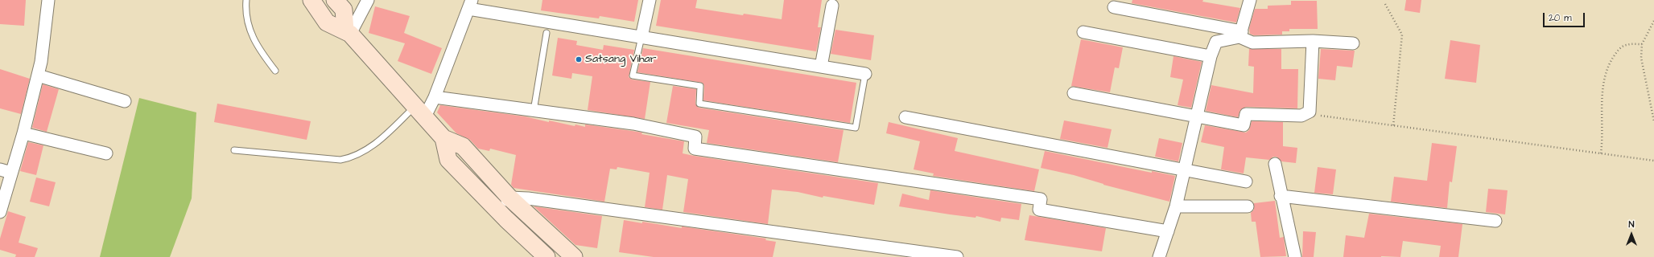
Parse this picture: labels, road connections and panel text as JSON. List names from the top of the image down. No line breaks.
{"places":["Satsang Vihar"],"scale_bar":"20 m","north":"top"}
